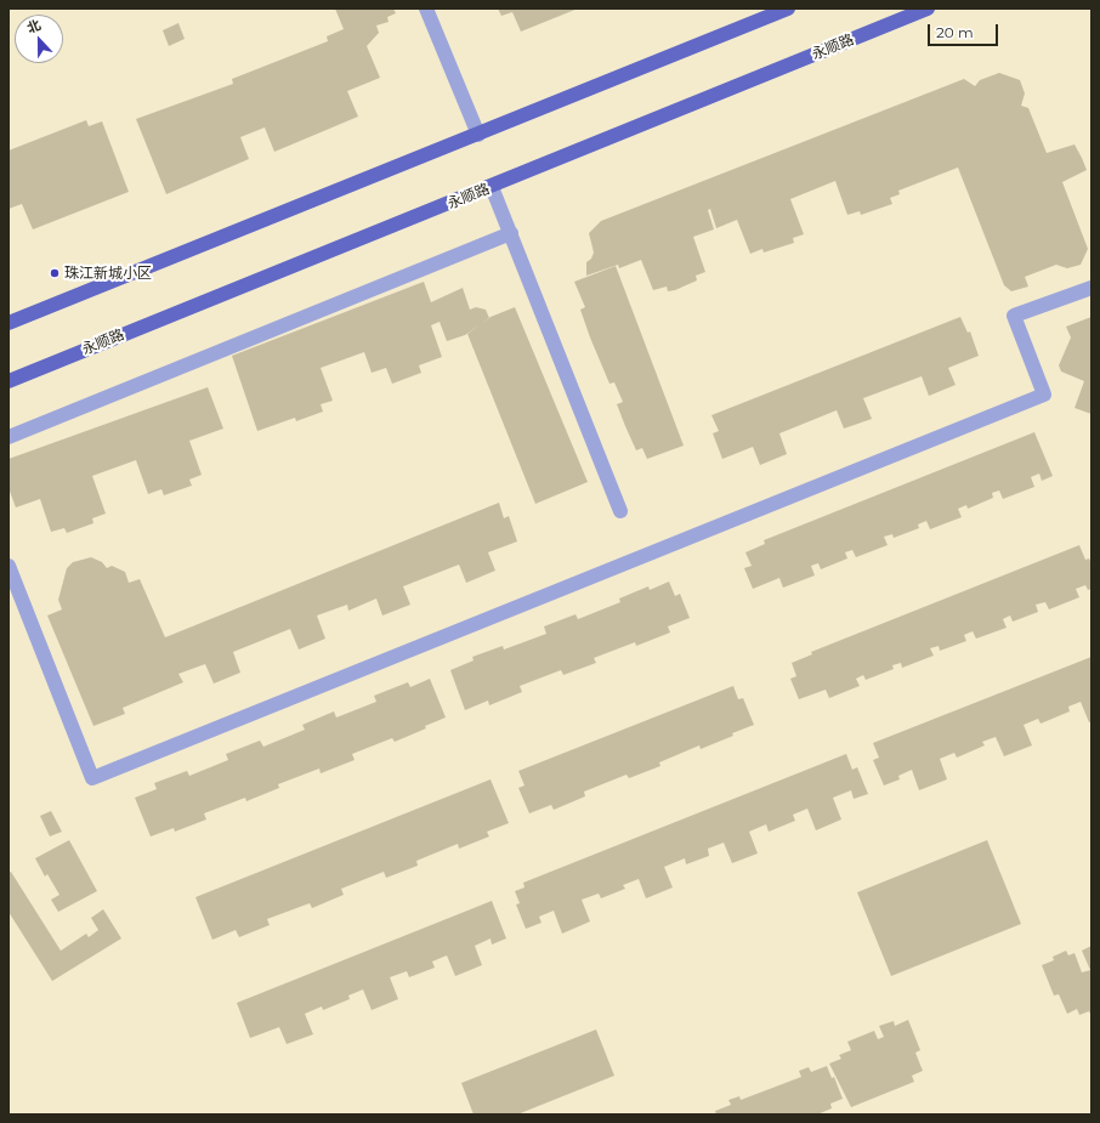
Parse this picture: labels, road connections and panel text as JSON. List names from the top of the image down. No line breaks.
{"streets":{"main road":["永顺路"]},"places":["珠江新城小区"],"scale_bar":"20 m","north":"top"}
